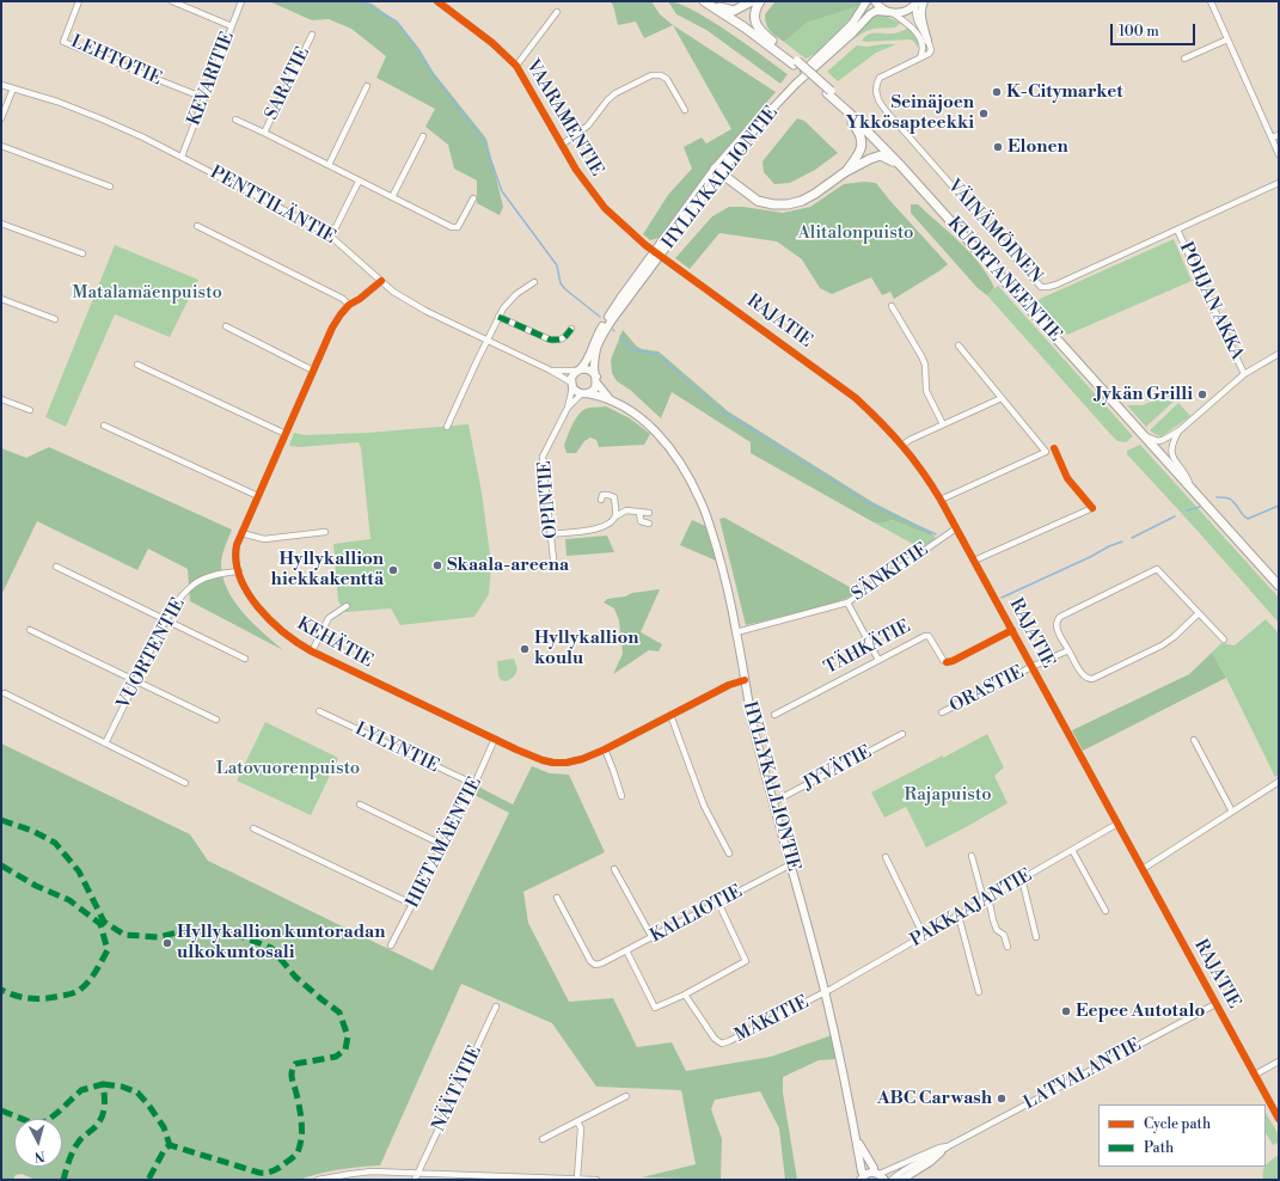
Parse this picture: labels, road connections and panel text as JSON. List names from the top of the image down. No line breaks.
{"streets":{"highway":["KUORTANEENTIE"],"main road":["HYLLYKALLIONTIE"],"street":["LEHTOTIE","KEVARITIE","SARATIE","VAARAMENTIE","PENTTILÄNTIE","VÄINÄMÖINEN","POHJAN AKKA","RAJATIE","OPINTIE","SÄNKITIE","KEHÄTIE","TÄHKÄTIE","VUORTENTIE","ORASTIE","LYLYNTIE","JYVÄTIE","HIETAMÄENTIE","PAKKAAJANTIE","KALLIOTIE","MÄKITIE","LATVALANTIE","NÄÄTÄTIE"]},"crossings":[["LEHTOTIE","KEVARITIE"],["KEVARITIE","PENTTILÄNTIE"],["VAARAMENTIE","HYLLYKALLIONTIE"],["VAARAMENTIE","RAJATIE"],["HYLLYKALLIONTIE","PENTTILÄNTIE"],["HYLLYKALLIONTIE","RAJATIE"],["HYLLYKALLIONTIE","OPINTIE"],["HYLLYKALLIONTIE","SÄNKITIE"],["HYLLYKALLIONTIE","KEHÄTIE"],["HYLLYKALLIONTIE","JYVÄTIE"],["HYLLYKALLIONTIE","PAKKAAJANTIE"],["HYLLYKALLIONTIE","KALLIOTIE"],["HYLLYKALLIONTIE","MÄKITIE"],["HYLLYKALLIONTIE","LATVALANTIE"],["PENTTILÄNTIE","OPINTIE"],["PENTTILÄNTIE","KEHÄTIE"],["VÄINÄMÖINEN","POHJAN AKKA"],["RAJATIE","SÄNKITIE"],["RAJATIE","ORASTIE"],["RAJATIE","PAKKAAJANTIE"],["RAJATIE","LATVALANTIE"],["KEHÄTIE","VUORTENTIE"],["KEHÄTIE","HIETAMÄENTIE"],["LYLYNTIE","HIETAMÄENTIE"],["PAKKAAJANTIE","MÄKITIE"]],"parks":["Alitalonpuisto","Matalamäenpuisto","Latovuorenpuisto","Rajapuisto"],"places":["K-Citymarket","Seinäjoen Ykkösapteekki","Elonen","Jykän Grilli","Skaala-areena","Hyllykallion hiekkakenttä","Hyllykallion koulu","Hyllykallion kuntoradan ulkokuntosali","Eepee Autotalo","ABC Carwash"],"legend":["Cycle path","Path"],"scale_bar":"100 m","north":"bottom"}
